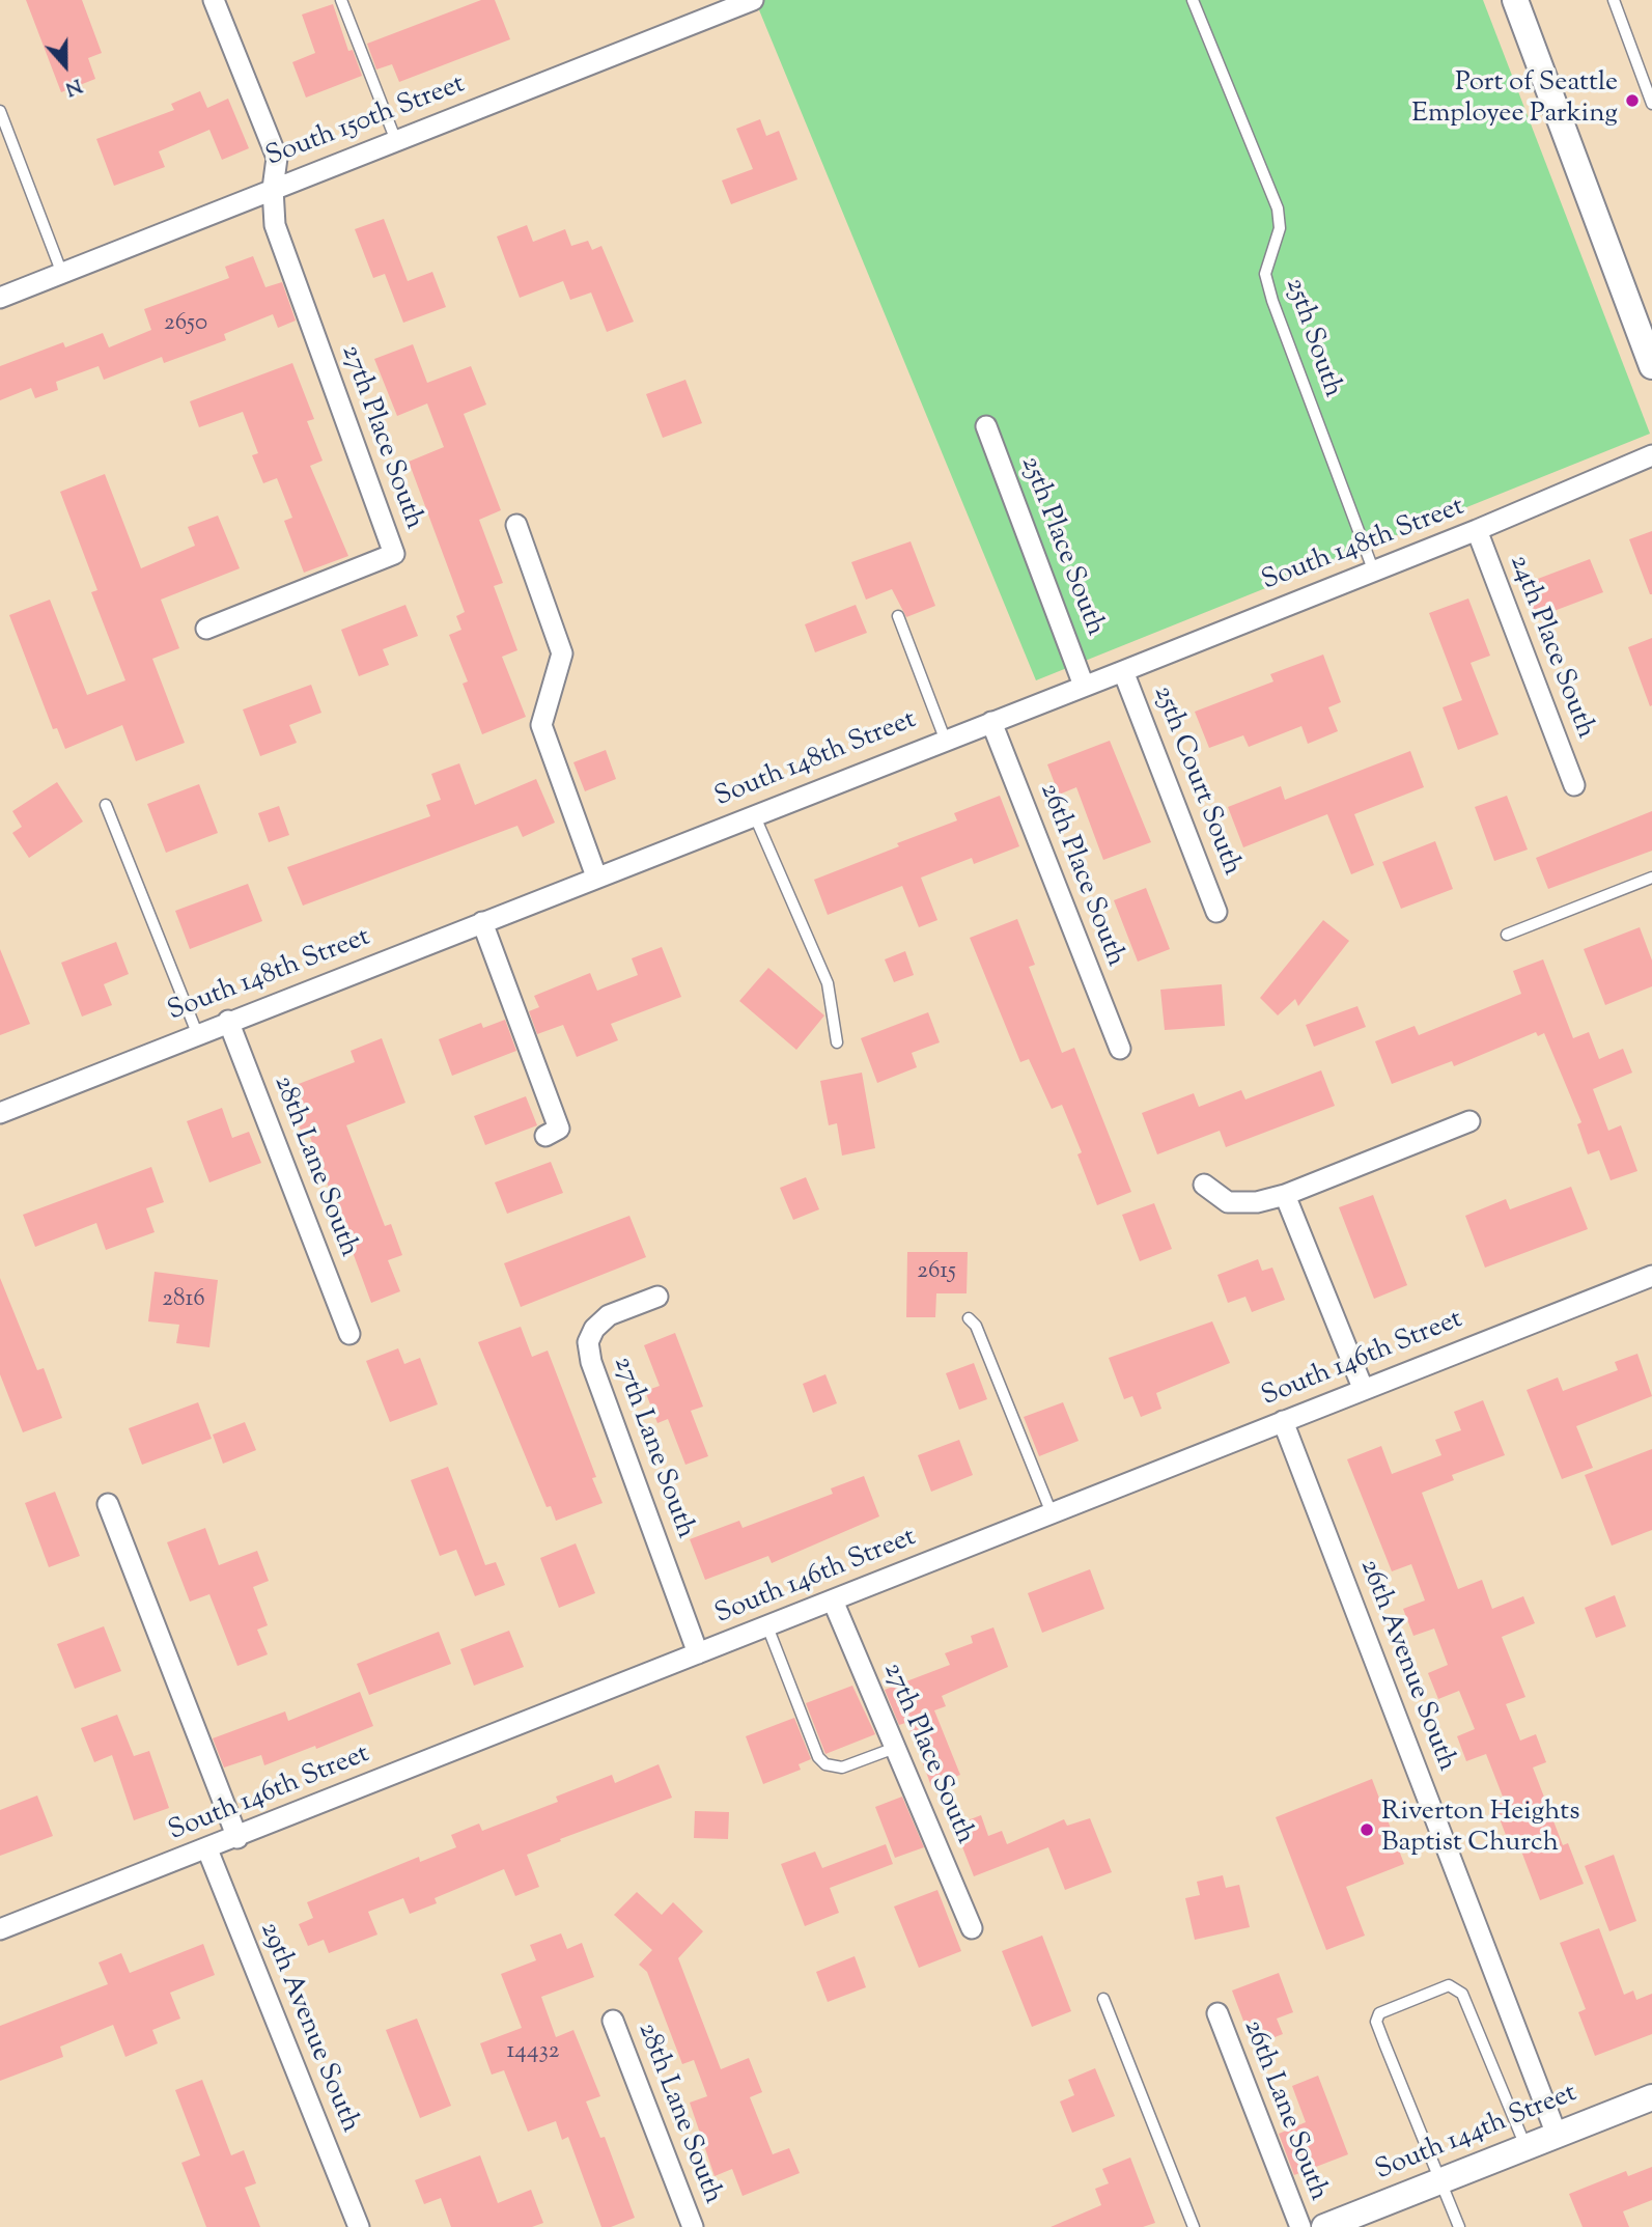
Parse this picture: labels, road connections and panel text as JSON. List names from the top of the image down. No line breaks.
{"streets":{"street":["South 150th Street","27th Place South","South 148th Street","25th Place South","24th Place South","25th Court South","26th Place South","28th Lane South","South 146th Street","27th Lane South","26th Avenue South","29th Avenue South","26th Lane South","South 144th Street"],"lane":["25th South"]},"crossings":[["South 150th Street","27th Place South"],["25th South","South 148th Street"],["27th Place South","South 146th Street"],["South 148th Street","25th Place South"],["South 148th Street","24th Place South"],["South 148th Street","25th Court South"],["South 148th Street","26th Place South"],["South 148th Street","28th Lane South"],["South 146th Street","27th Lane South"],["South 146th Street","26th Avenue South"],["South 146th Street","29th Avenue South"],["26th Avenue South","South 144th Street"]],"places":["Port of Seattle Employee Parking","Riverton Heights Baptist Church"],"house_numbers":["2650","2615","2816","14432"],"north":"bottom"}
